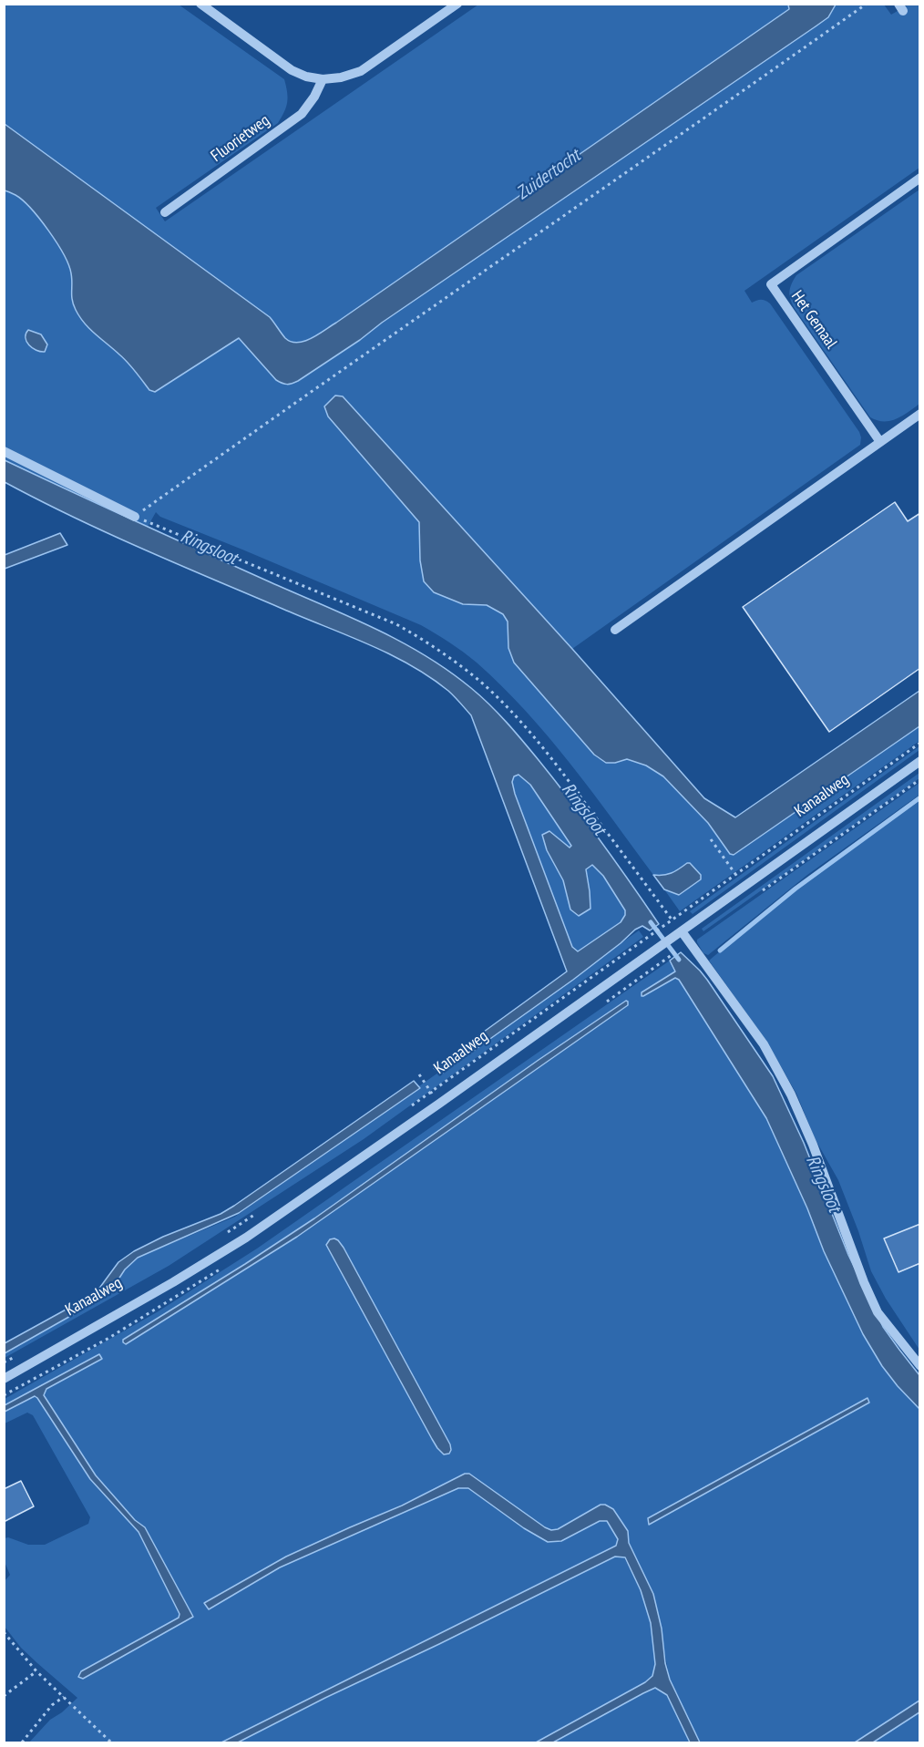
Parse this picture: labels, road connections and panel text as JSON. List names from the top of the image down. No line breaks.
{"streets":{"street":["Fluorietweg","Het Gemaal","Kanaalweg"]},"water":["Zuidertocht","Ringsloot"]}
